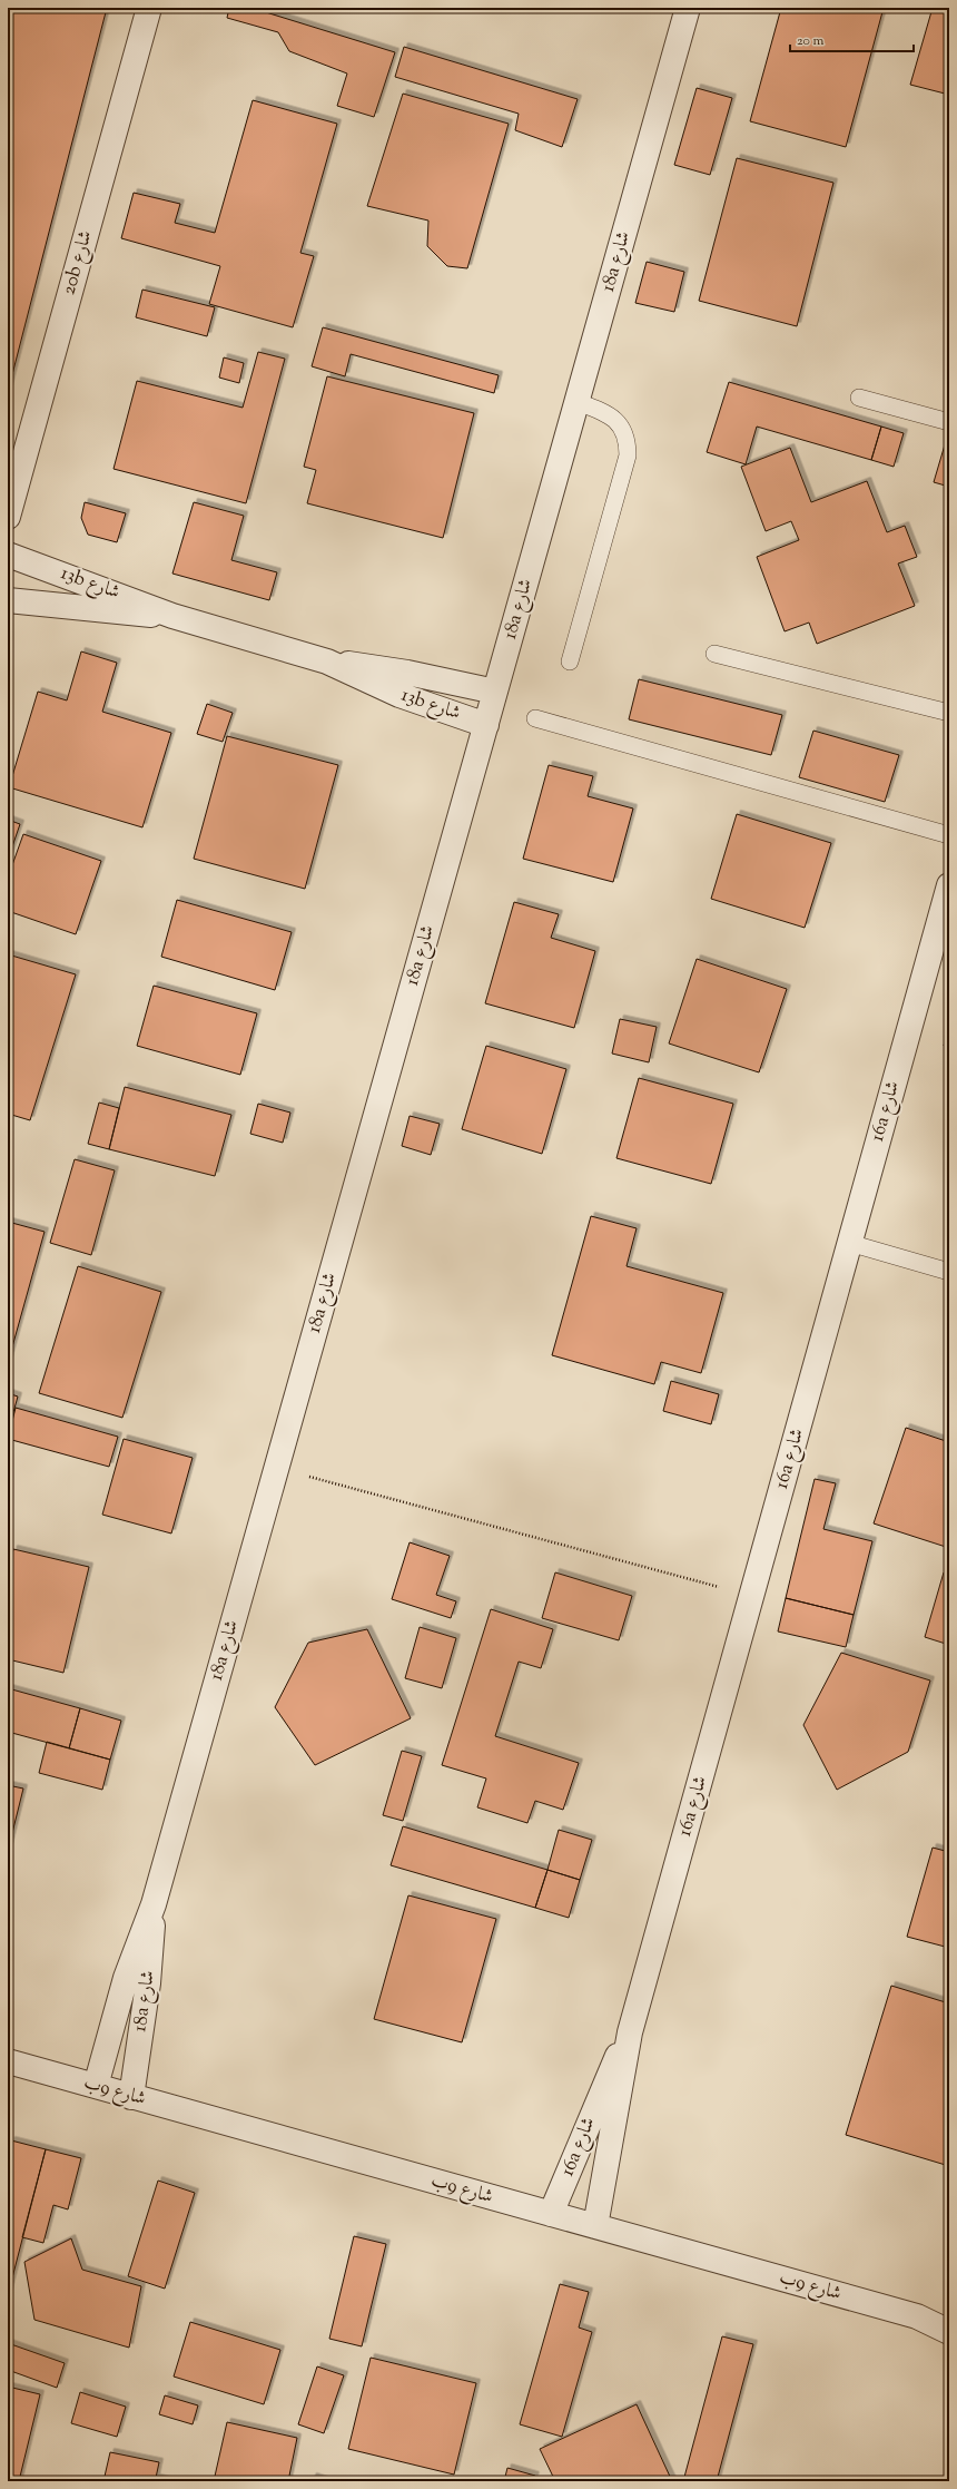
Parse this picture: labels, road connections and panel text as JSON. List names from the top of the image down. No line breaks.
{"streets":{"street":["18a شارع","20b شارع","13b شارع","16a شارع","شارع 9ب"]},"crossings":[["18a شارع","13b شارع"],["18a شارع","شارع 9ب"],["16a شارع","شارع 9ب"]],"scale_bar":"20 m"}
